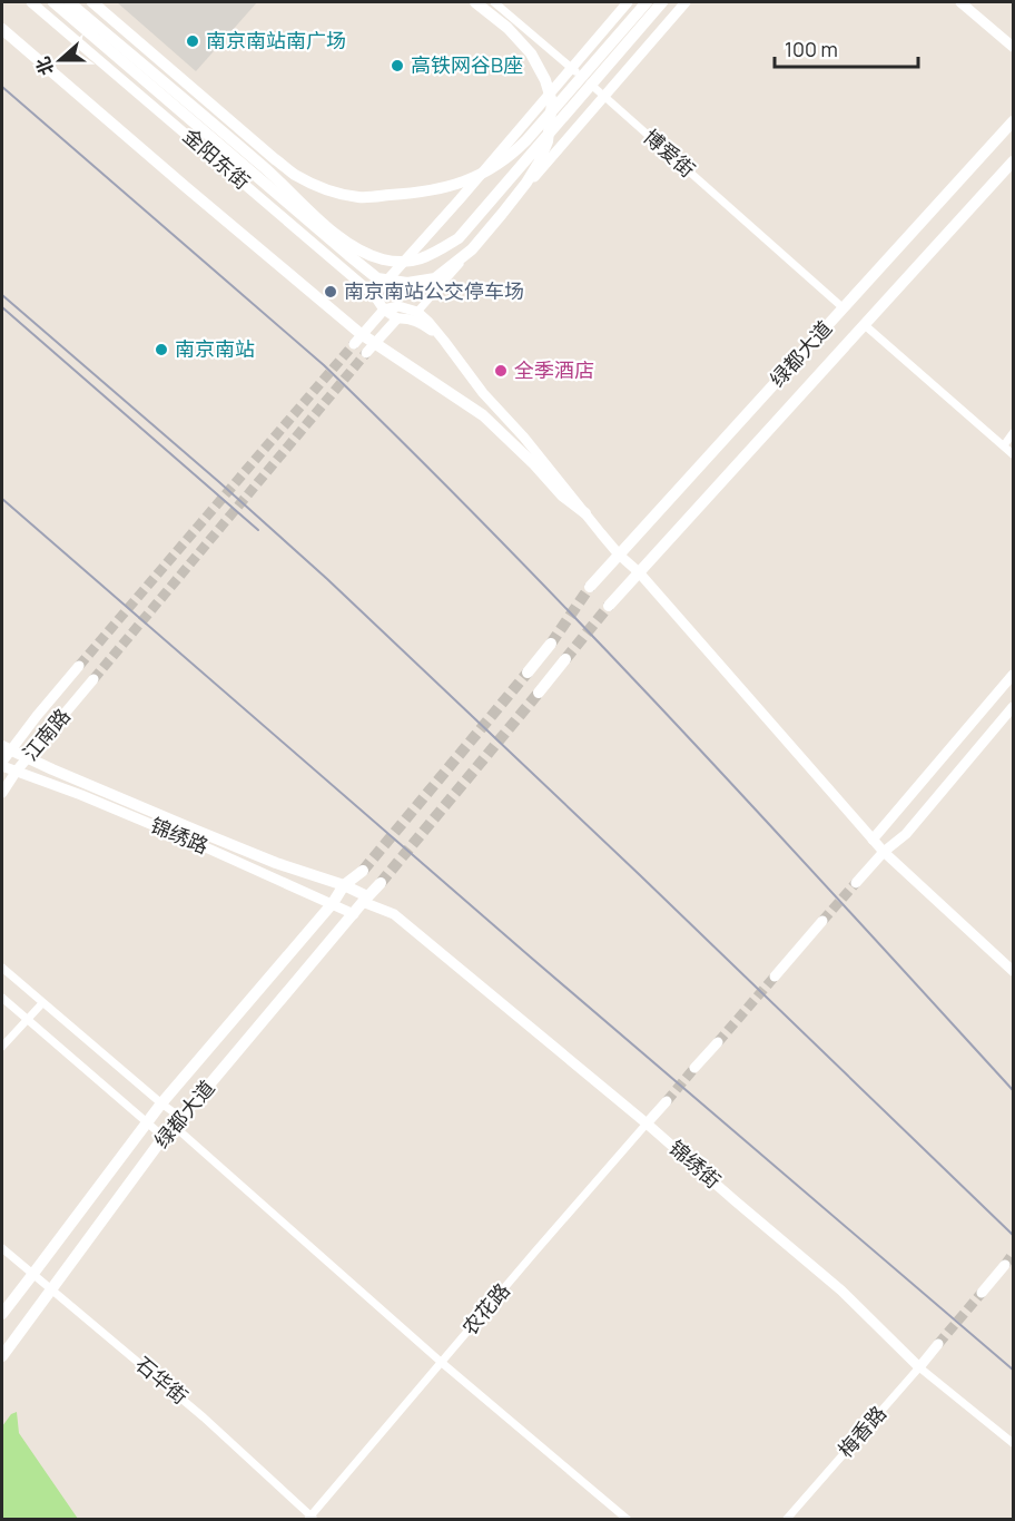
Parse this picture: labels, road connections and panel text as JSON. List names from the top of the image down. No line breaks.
{"streets":{"main road":["绿都大道"],"street":["博爱街","金阳东街","江南路","锦绣路","锦绣街","农花路","石华街","梅香路"]},"crossings":[["博爱街","绿都大道"],["绿都大道","锦绣路"],["绿都大道","锦绣街"],["绿都大道","石华街"],["江南路","锦绣路"],["锦绣街","农花路"],["锦绣街","梅香路"],["农花路","石华街"]],"places":["南京南站南广场","高铁网谷B座","南京南站公交停车场","南京南站","全季酒店"],"scale_bar":"100 m","north":"left"}
